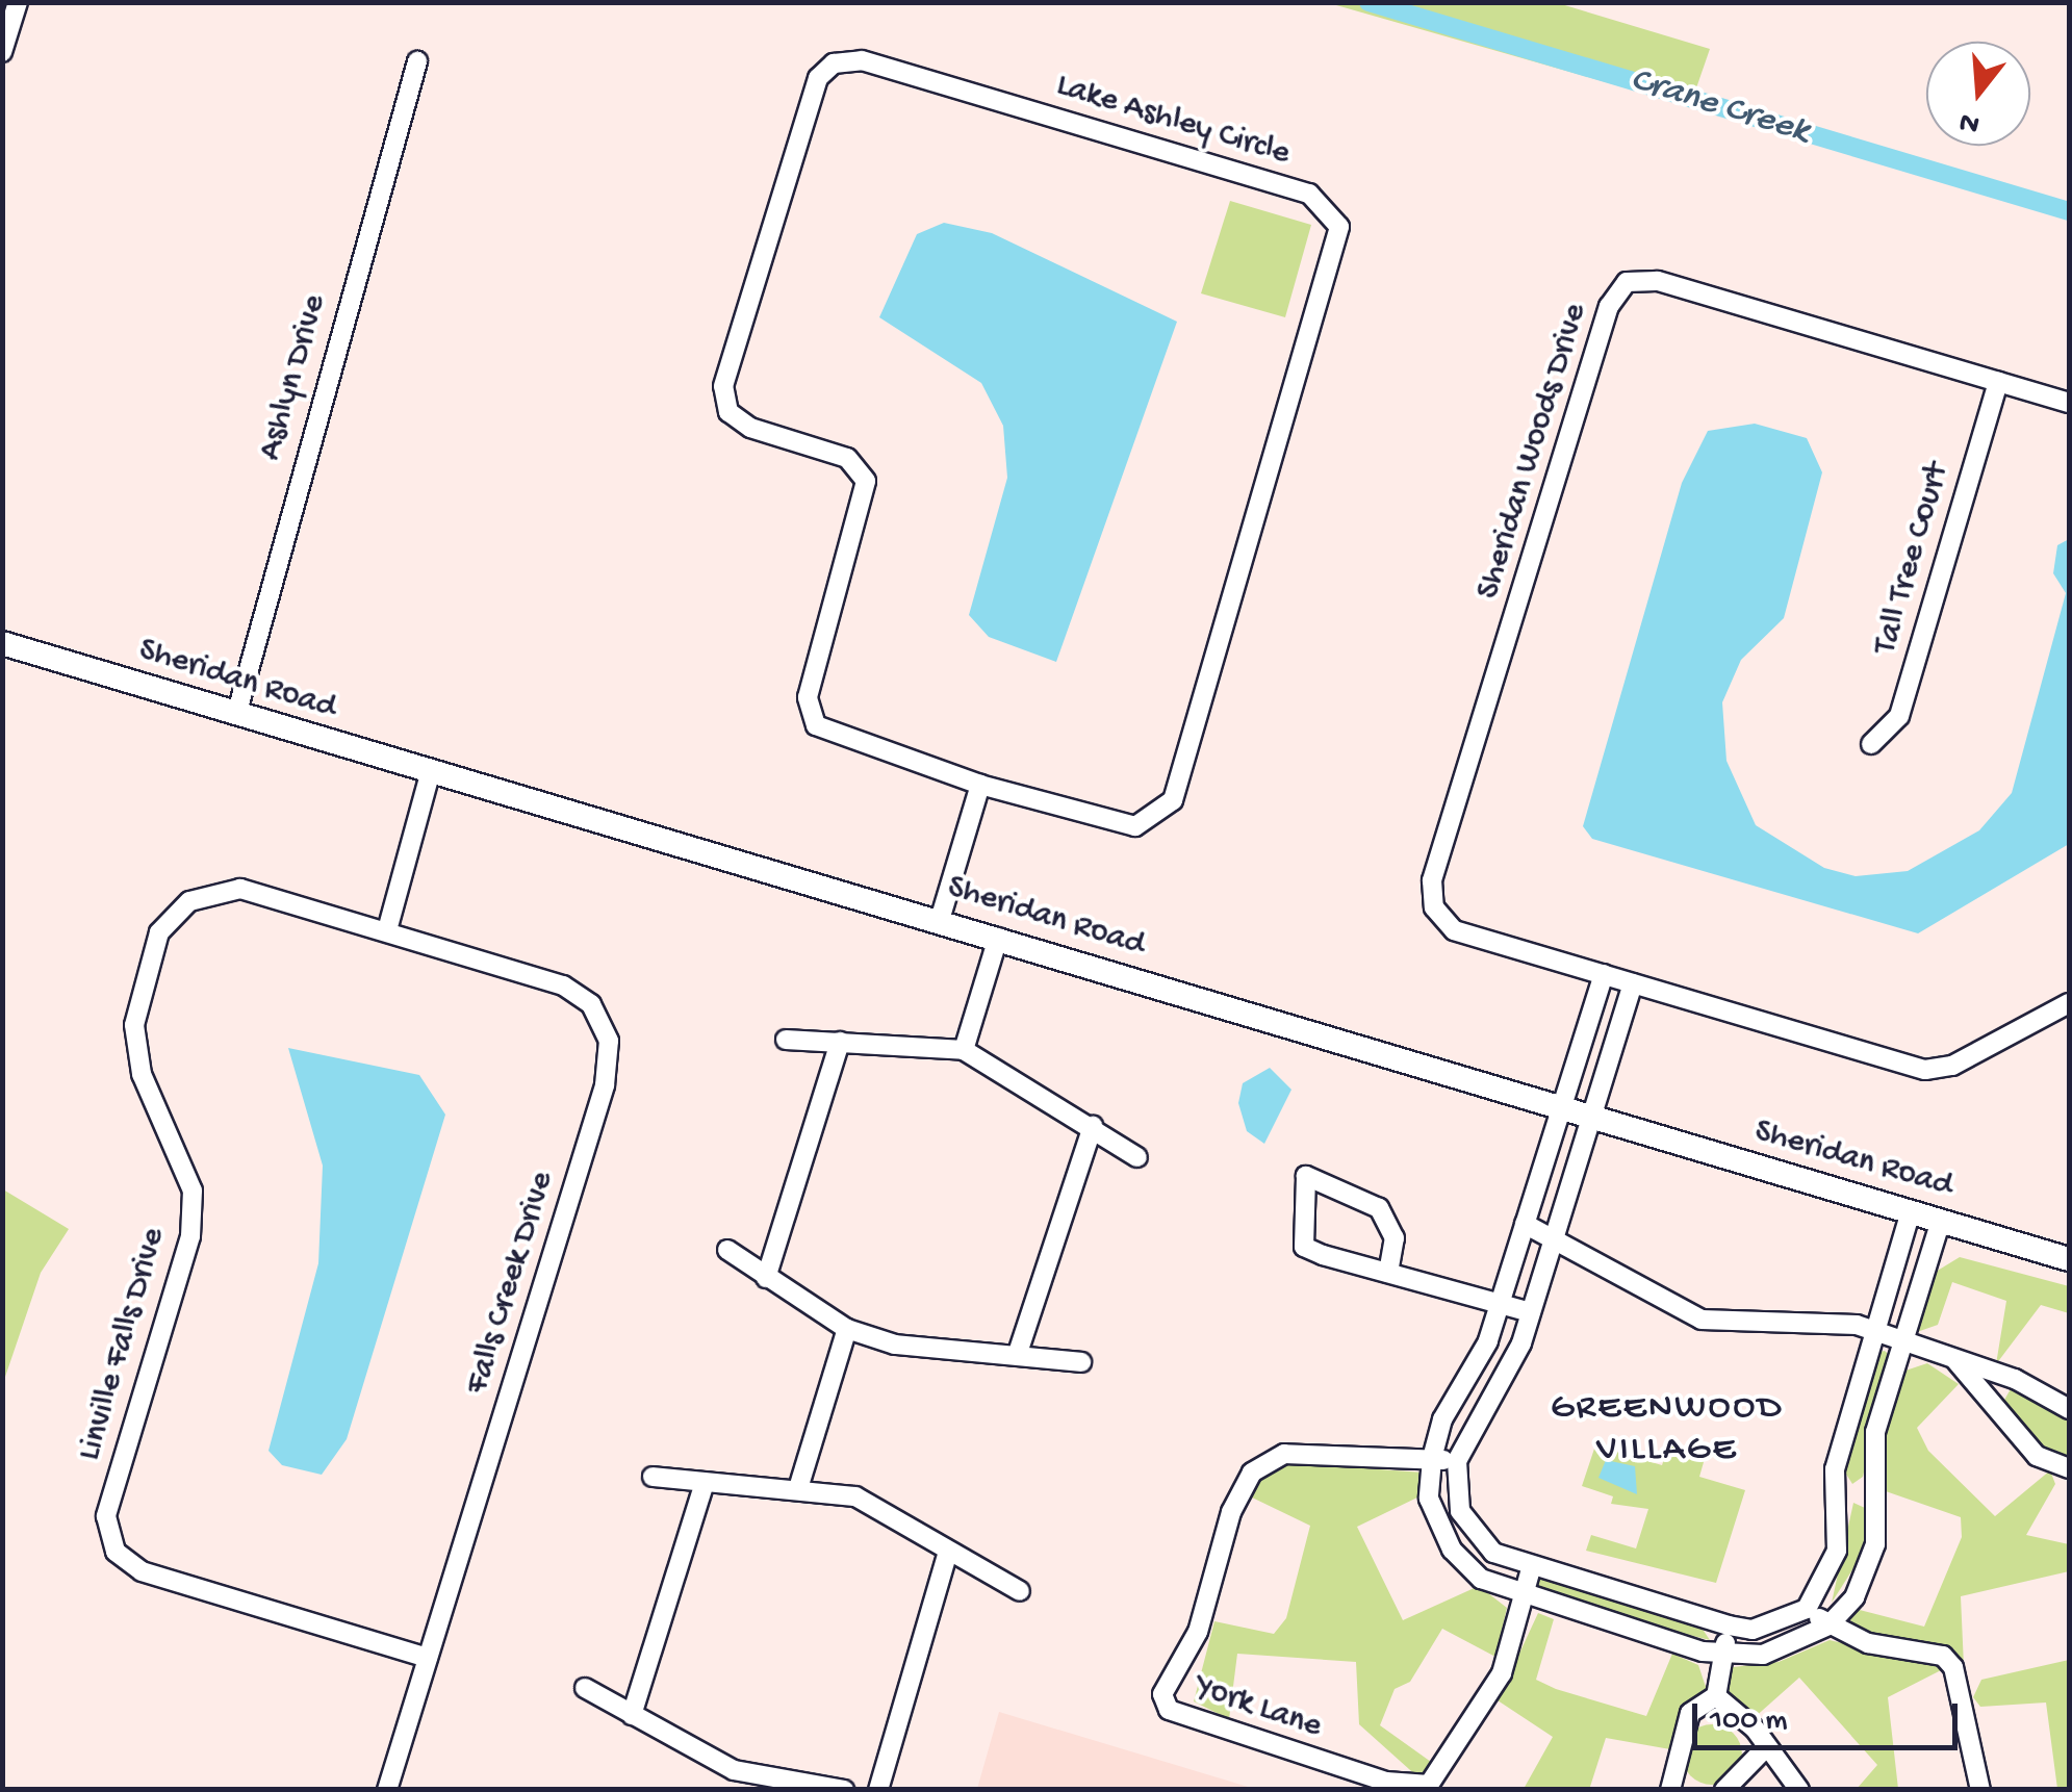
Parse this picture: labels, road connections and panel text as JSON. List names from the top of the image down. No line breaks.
{"streets":{"street":["Lake Ashley Circle","Ashlyn Drive","Sheridan Woods Drive","Tall Tree Court","Sheridan Road","Falls Creek Drive","Linville Falls Drive","York Lane"]},"crossings":[["Ashlyn Drive","Sheridan Road"],["Sheridan Woods Drive","Tall Tree Court"],["Falls Creek Drive","Linville Falls Drive"]],"districts":["GREENWOOD VILLAGE"],"water":["Crane Creek"],"scale_bar":"100 m","north":"bottom"}
